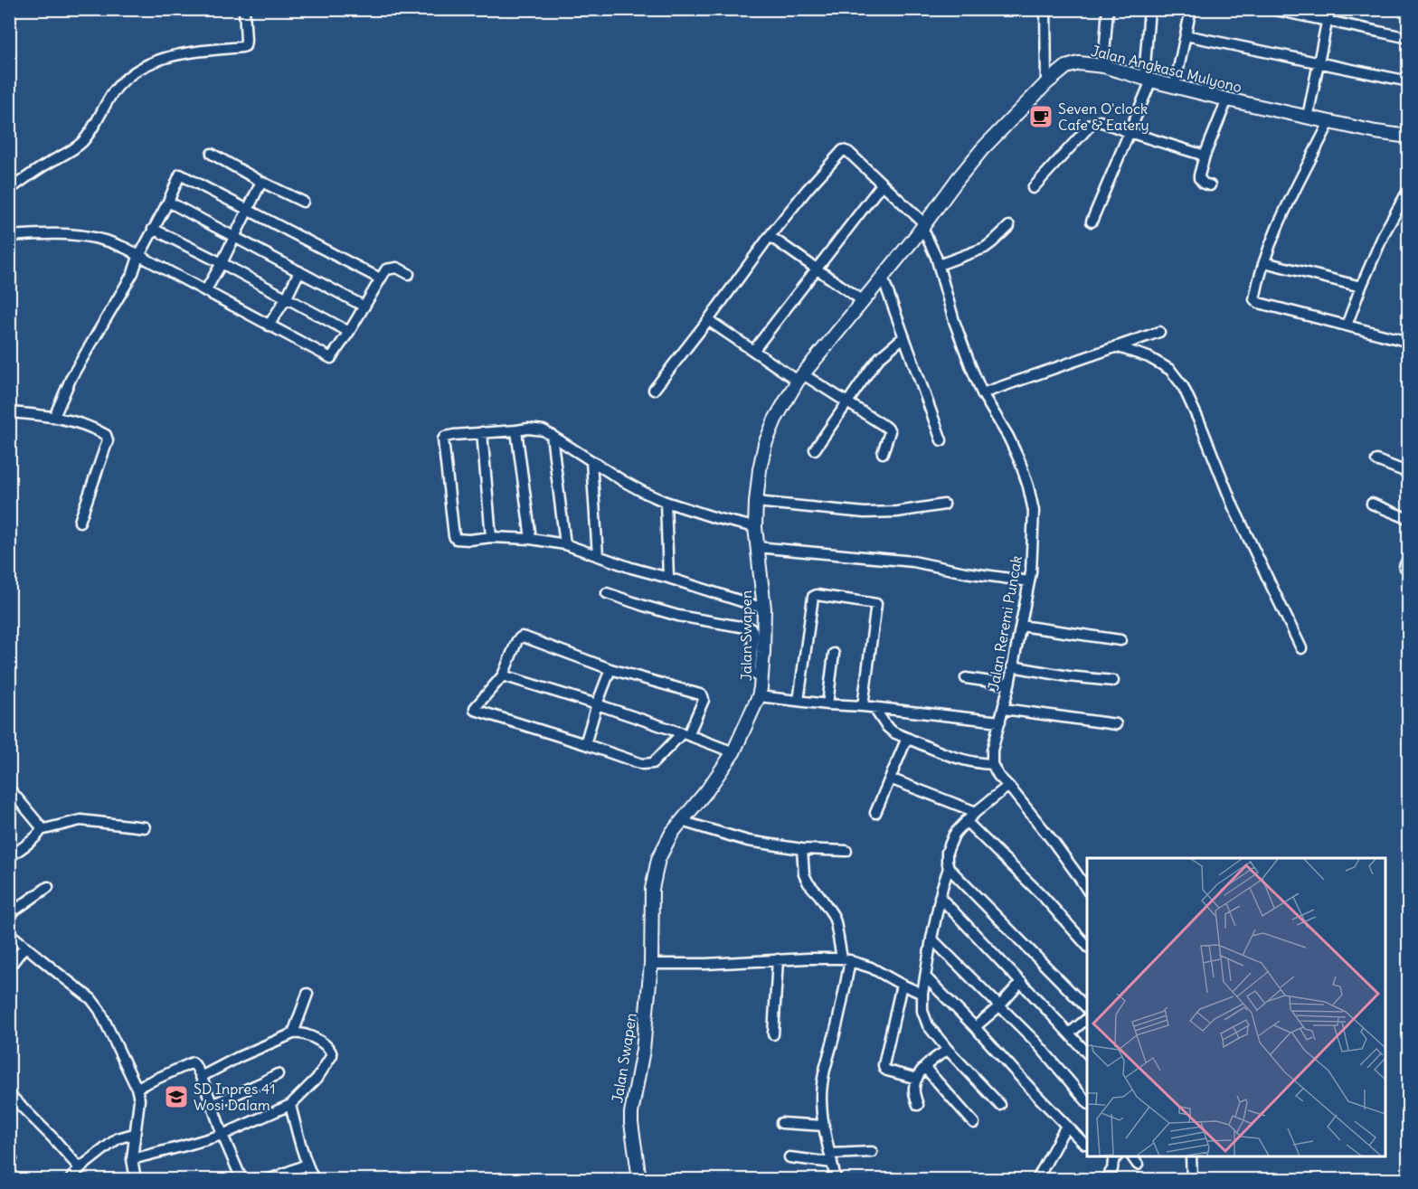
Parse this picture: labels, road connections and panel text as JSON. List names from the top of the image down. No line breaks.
{"streets":{"main road":["Jalan Angkasa Mulyono","Jalan Swapen"],"street":["Jalan Reremi Puncak"]},"crossings":[["Jalan Angkasa Mulyono","Jalan Reremi Puncak"]],"places":{"cafe":["Seven O'clock Cafe & Eatery"],"school or university":["SD Inpres 41 Wosi Dalam"]}}
